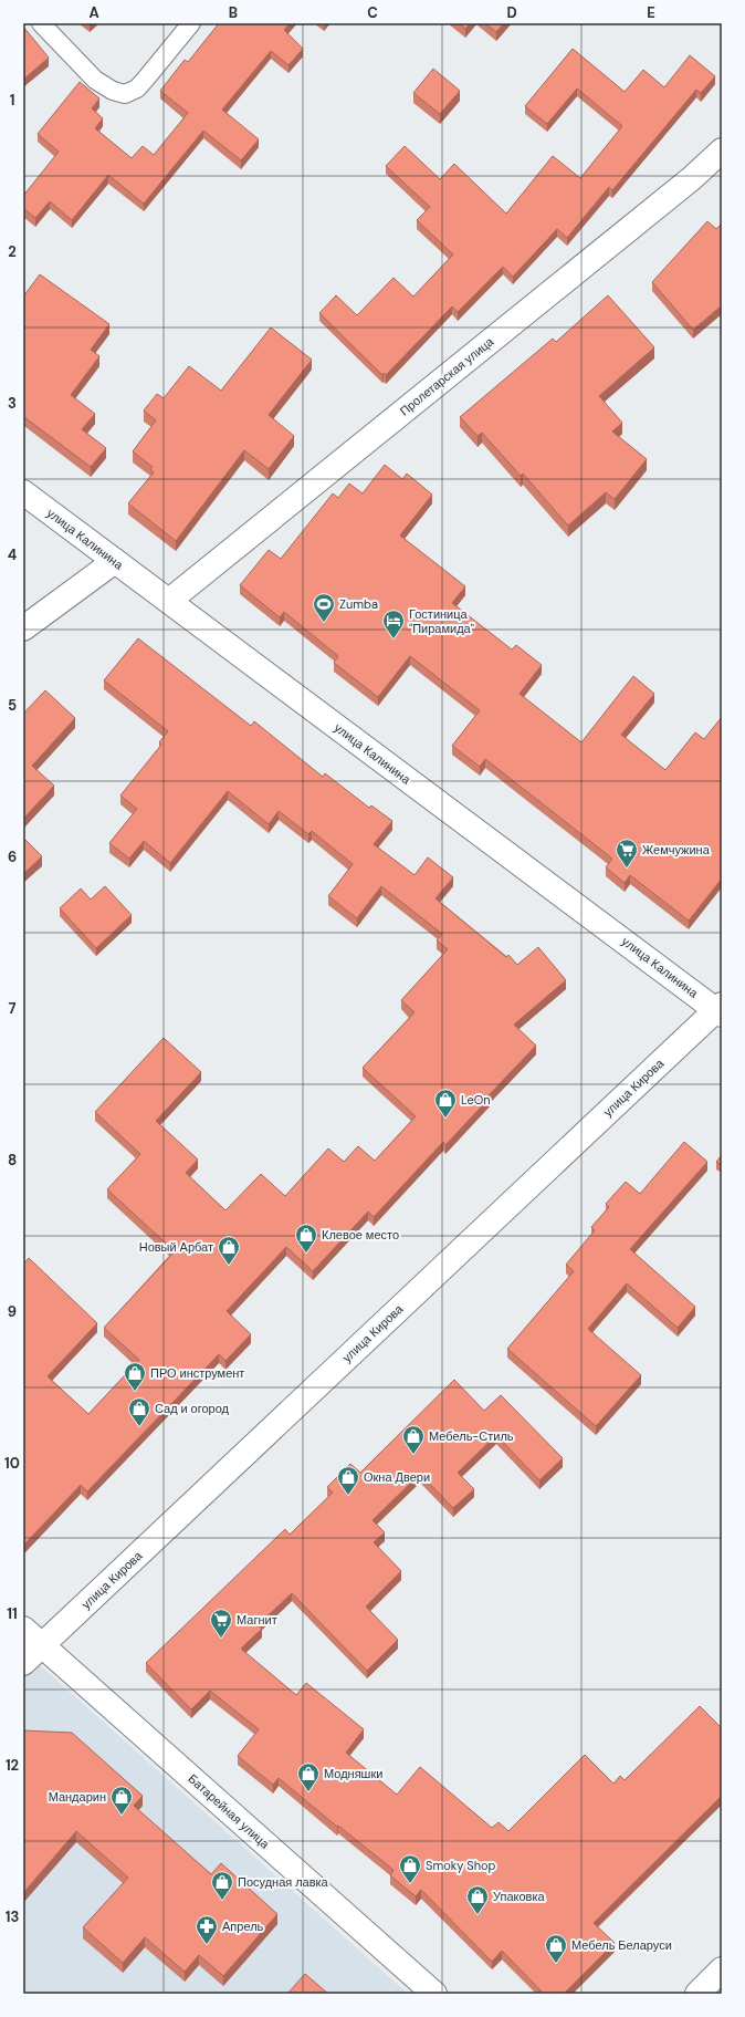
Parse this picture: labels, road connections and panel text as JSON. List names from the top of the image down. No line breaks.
{"streets":{"street":["Пролетарская улица","улица Калинина","улица Кирова","Батарейная улица"]},"crossings":[["Пролетарская улица","улица Калинина"],["улица Калинина","улица Кирова"],["улица Кирова","Батарейная улица"]],"places":{"sports":["Zumba"],"hotel":["Гостиница \"Пирамида\""],"supermarket":["Жемчужина","Магнит"],"shop":["LeOn","Клевое место","Новый Арбат","ПРО инструмент","Сад и огород","Мебель-Стиль","Окна Двери","Модняшки","Мандарин","Smoky Shop","Посудная лавка","Упаковка","Мебель Беларуси"],"pharmacy":["Апрель"]},"grid":{"columns":["A","B","C","D","E"],"rows":["1","2","3","4","5","6","7","8","9","10","11","12","13"]}}
